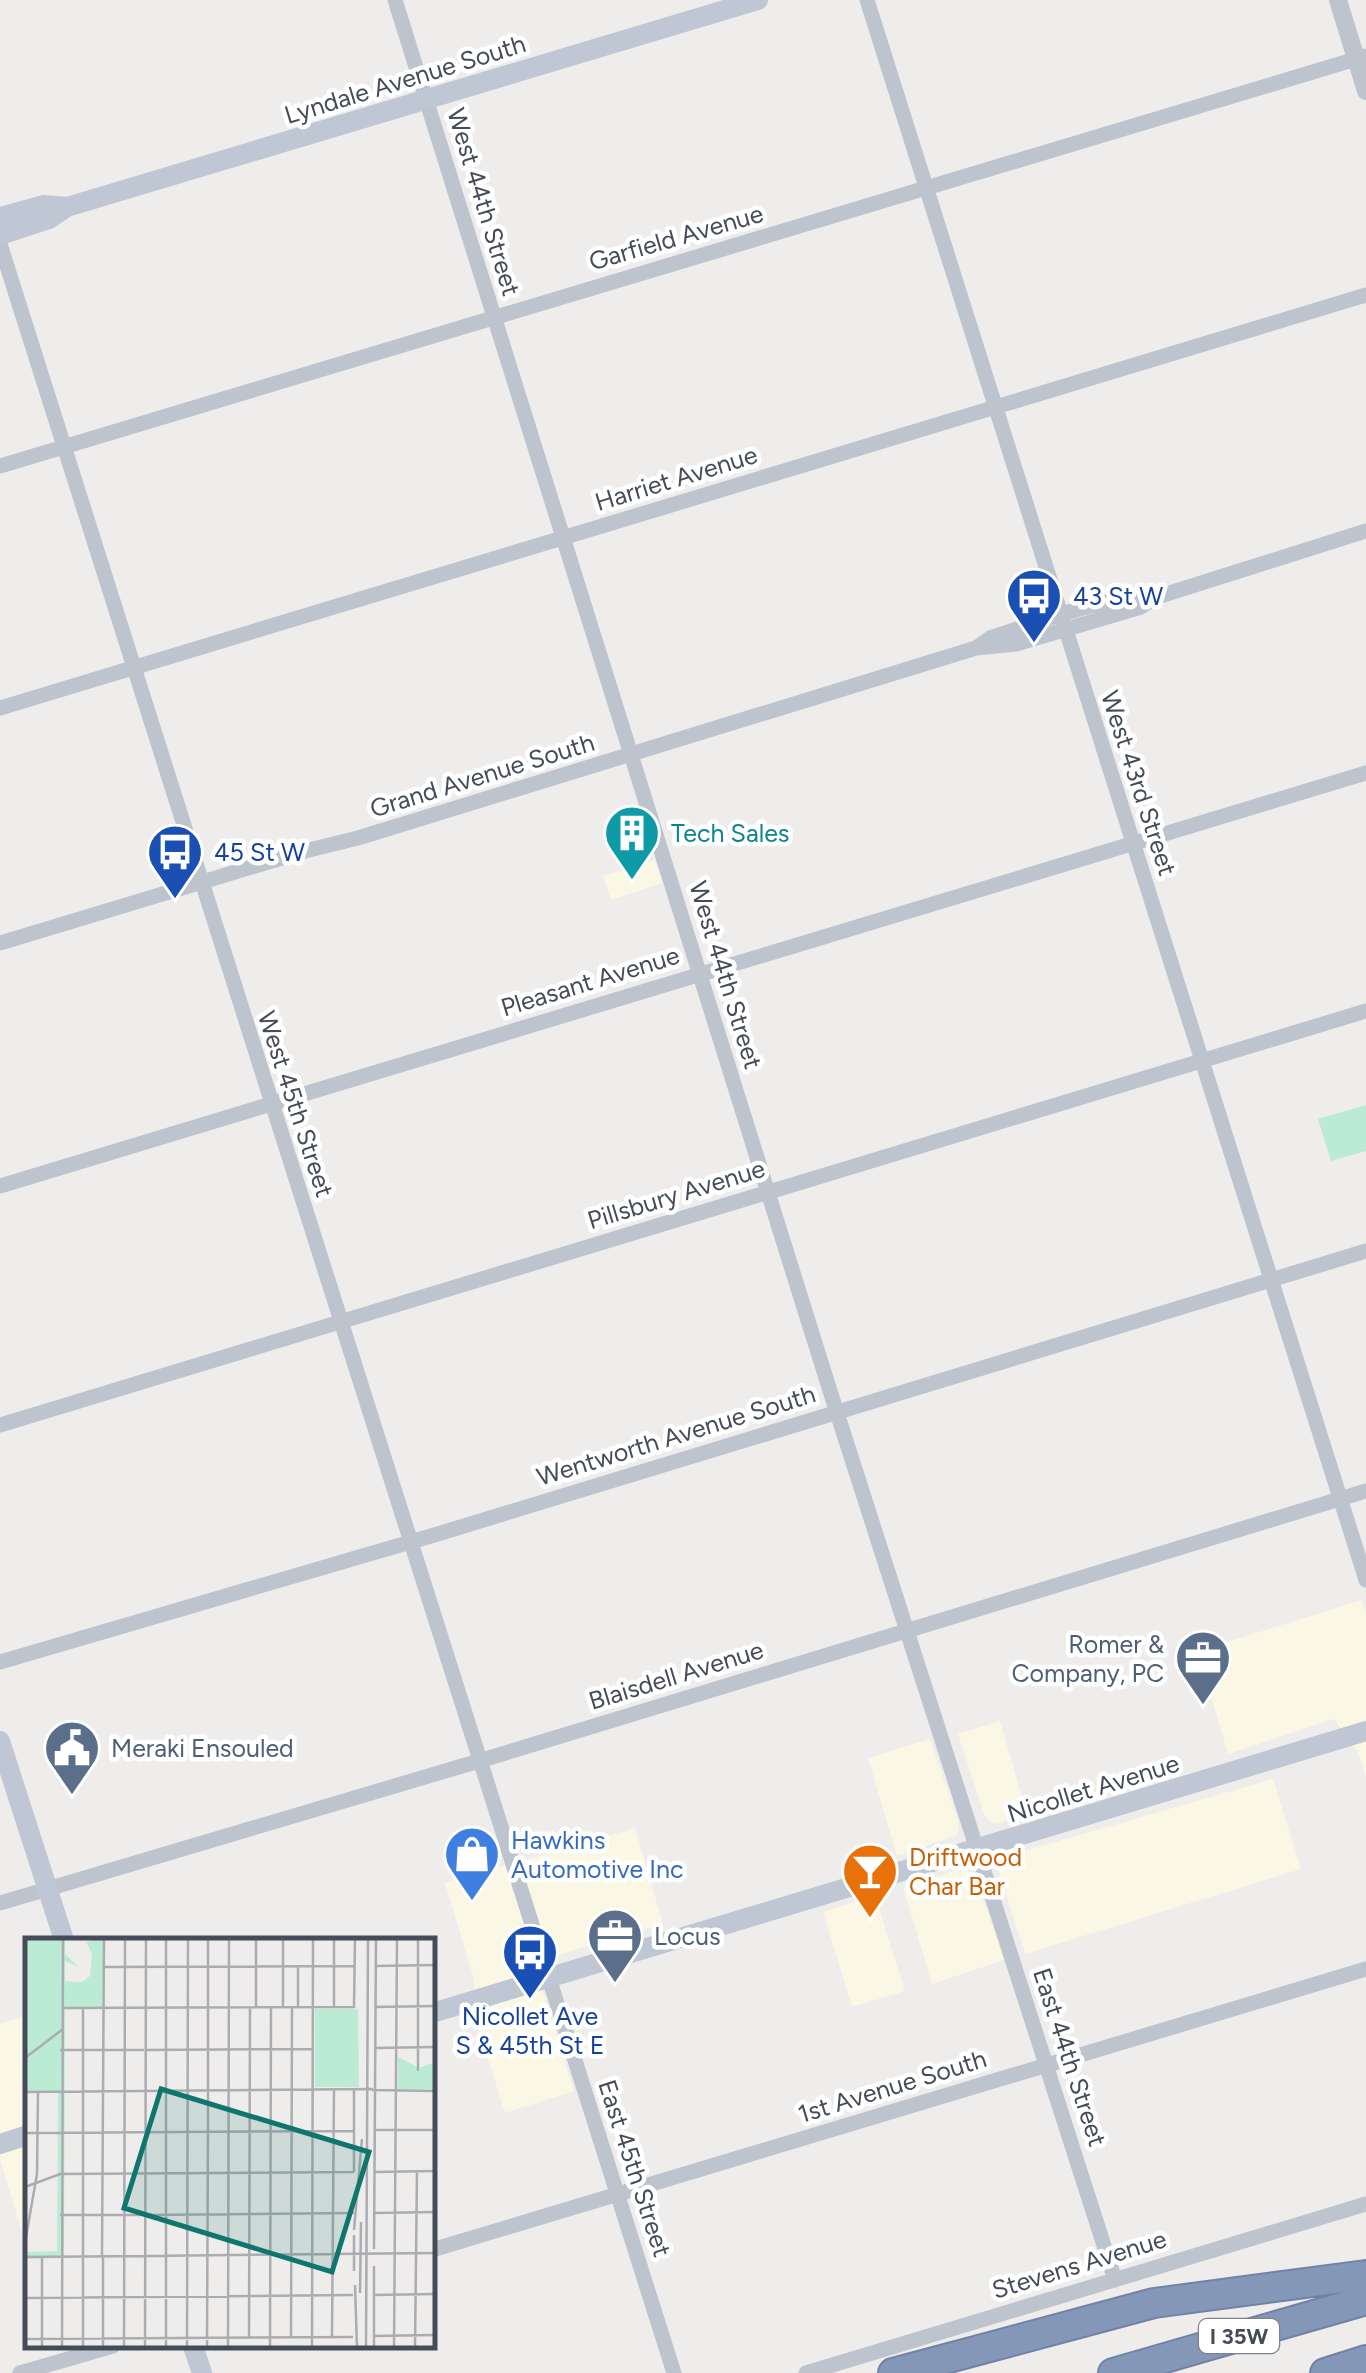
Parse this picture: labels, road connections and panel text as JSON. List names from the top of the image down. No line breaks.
{"streets":{"highway":["I 35W"],"main road":["Lyndale Avenue South","Nicollet Avenue"],"street":["West 44th Street","Garfield Avenue","Harriet Avenue","Grand Avenue South","West 43rd Street","Pleasant Avenue","West 45th Street","Pillsbury Avenue","Wentworth Avenue South","Blaisdell Avenue","East 44th Street","1st Avenue South","East 45th Street","Stevens Avenue"]},"crossings":[["Lyndale Avenue South","West 44th Street"],["West 44th Street","Garfield Avenue"],["West 44th Street","Harriet Avenue"],["West 44th Street","Grand Avenue South"],["West 44th Street","Pleasant Avenue"],["West 44th Street","Pillsbury Avenue"],["West 44th Street","Wentworth Avenue South"],["West 44th Street","Blaisdell Avenue"],["West 44th Street","Nicollet Avenue"],["West 44th Street","East 44th Street"],["Garfield Avenue","West 43rd Street"],["Garfield Avenue","West 45th Street"],["Harriet Avenue","West 43rd Street"],["Harriet Avenue","West 45th Street"],["Grand Avenue South","West 43rd Street"],["Grand Avenue South","West 45th Street"],["West 43rd Street","Pleasant Avenue"],["West 43rd Street","Pillsbury Avenue"],["West 43rd Street","Wentworth Avenue South"],["West 43rd Street","Blaisdell Avenue"],["Pleasant Avenue","West 45th Street"],["West 45th Street","Pillsbury Avenue"],["West 45th Street","Wentworth Avenue South"],["West 45th Street","Blaisdell Avenue"],["West 45th Street","Nicollet Avenue"],["West 45th Street","East 45th Street"],["Nicollet Avenue","East 44th Street"],["Nicollet Avenue","East 45th Street"],["East 44th Street","1st Avenue South"],["East 44th Street","Stevens Avenue"],["1st Avenue South","East 45th Street"]],"places":{"bus stop":["43 St W","45 St W","Nicollet Ave S & 45th St E"],"building":["Tech Sales"],"office":["Romer & Company, PC","Locus"],"public building":["Meraki Ensouled"],"shop":["Hawkins Automotive Inc"],"bar":["Driftwood Char Bar"]}}
